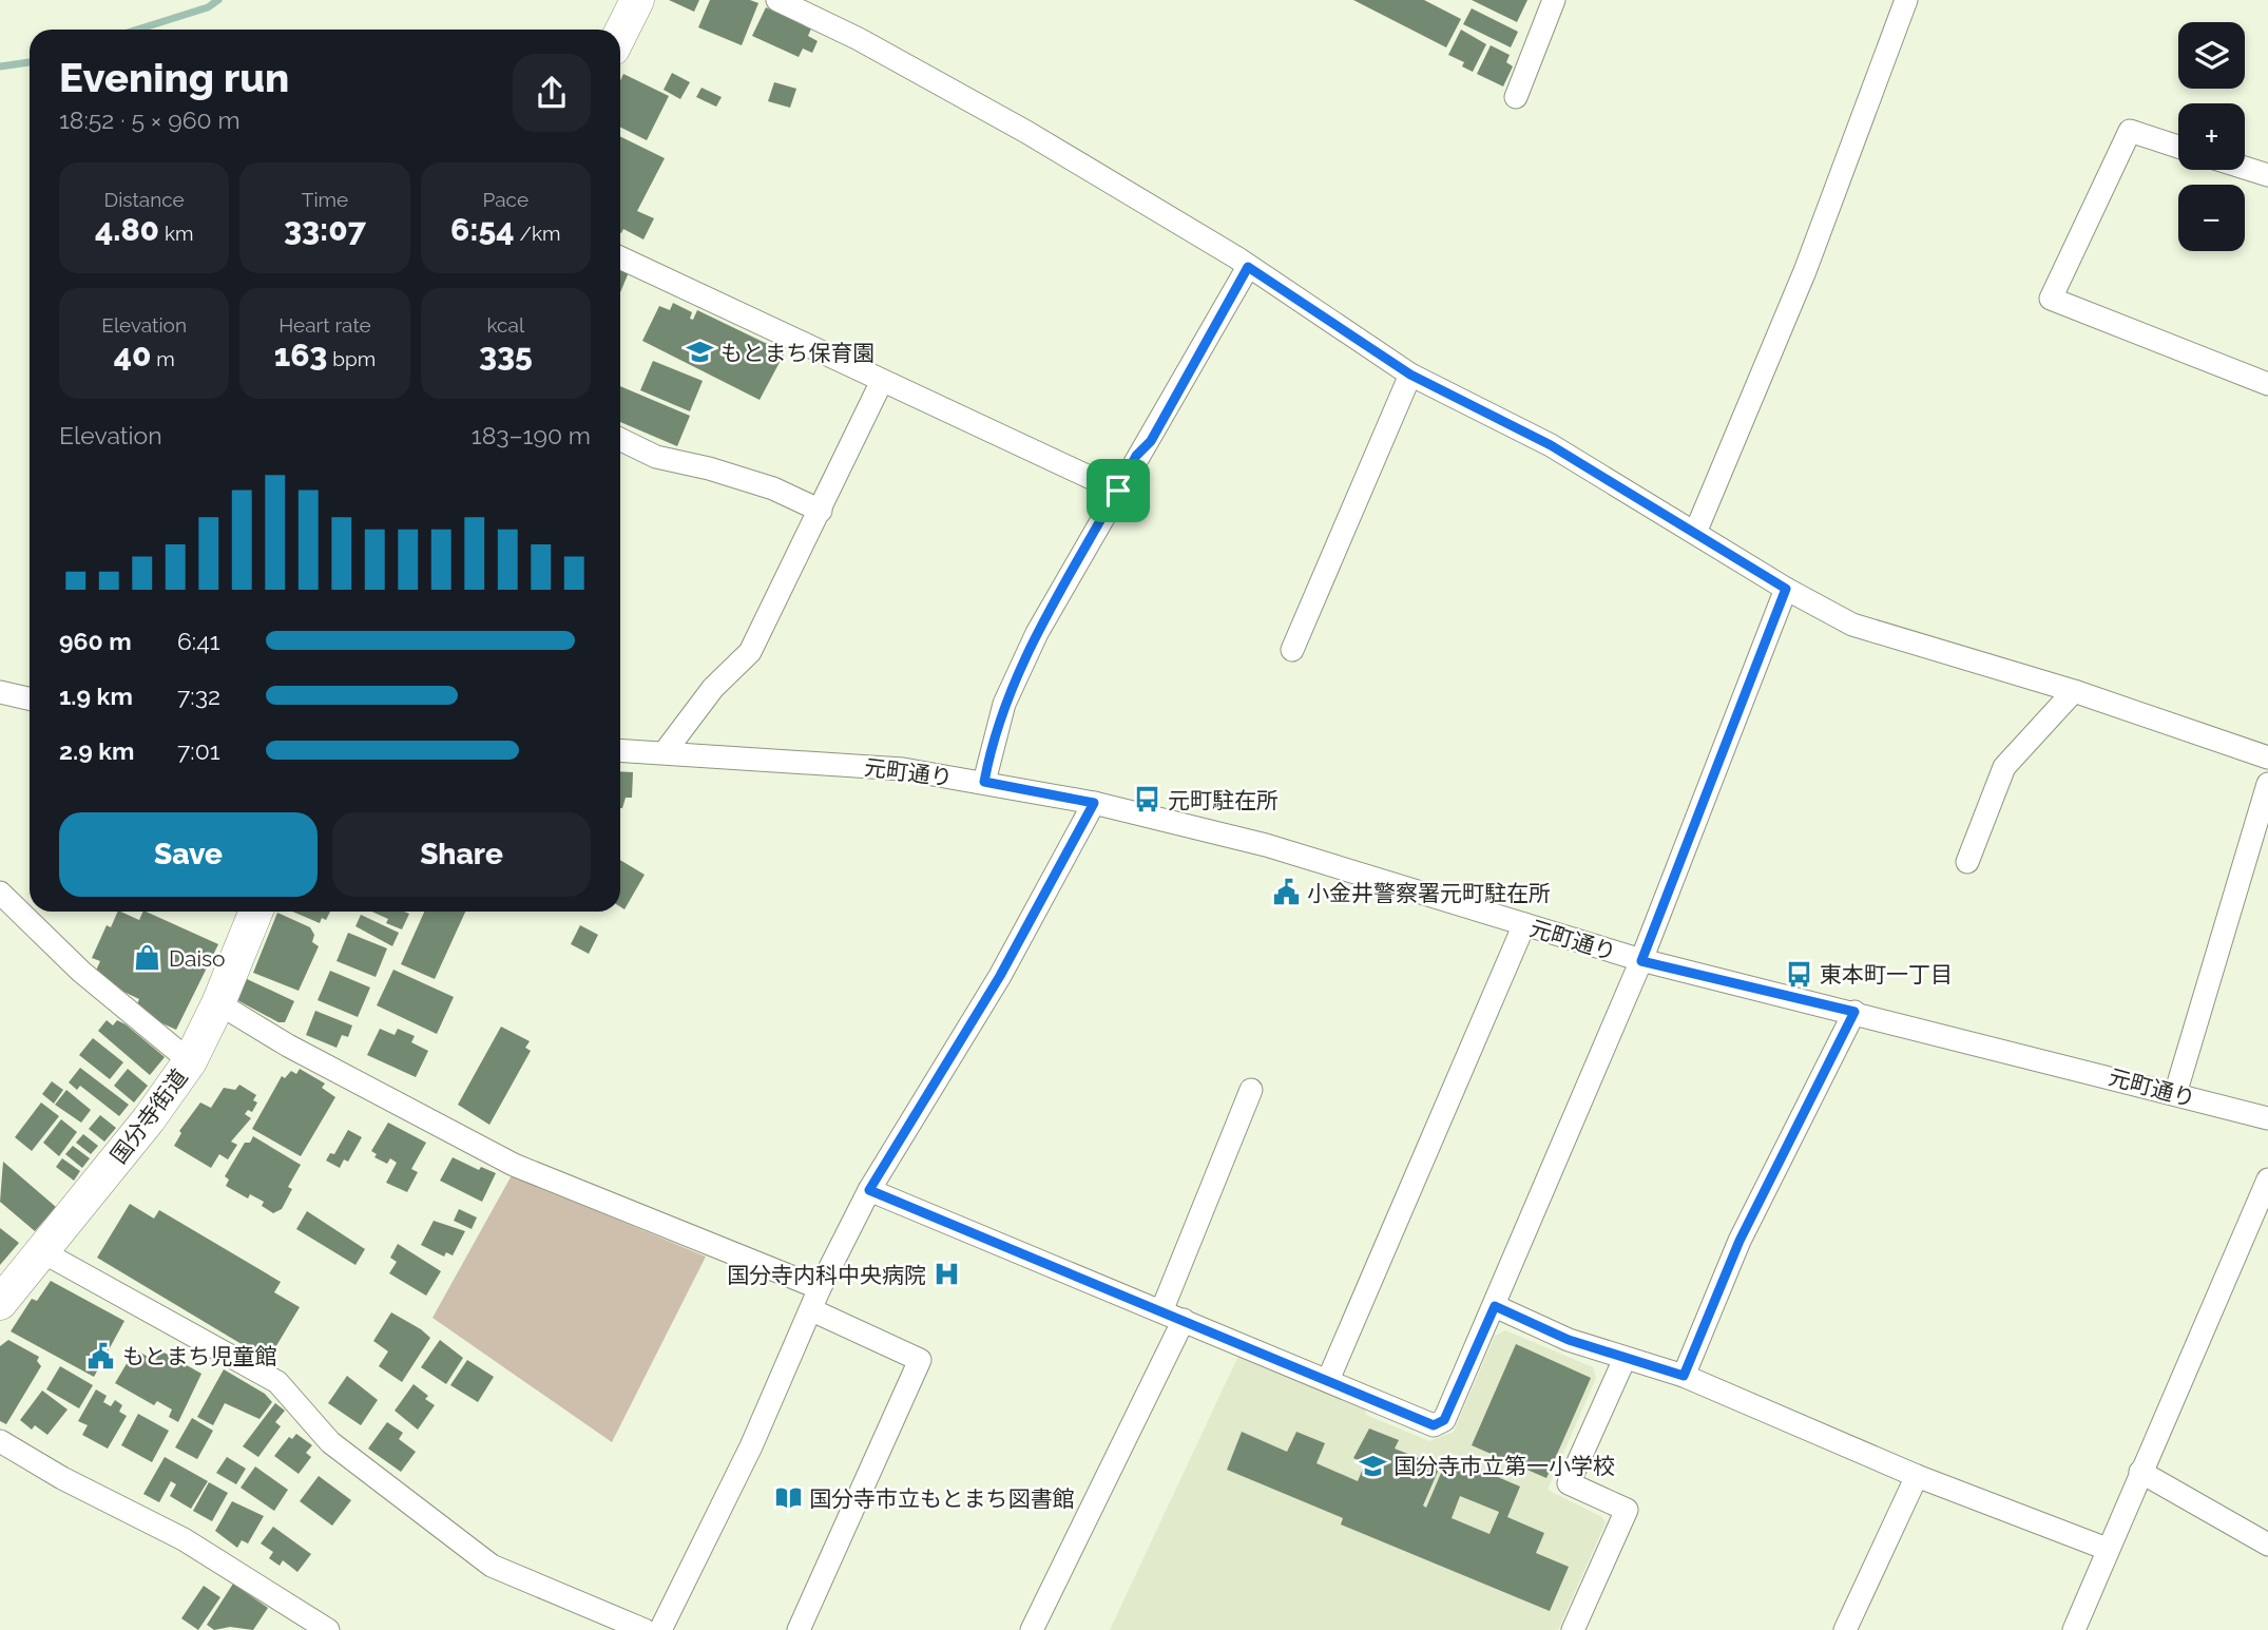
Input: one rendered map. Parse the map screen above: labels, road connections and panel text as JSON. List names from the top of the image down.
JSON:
{
  "streets": {
    "main road": ["国分寺街道"],
    "street": ["元町通り"]
  },
  "places": {
    "school or university": ["もとまち保育園", "国分寺市立第一小学校"],
    "bus stop": ["元町駐在所", "東本町一丁目"],
    "public building": ["小金井警察署元町駐在所", "もとまち児童館"],
    "shop": ["Daiso"],
    "hospital": ["国分寺内科中央病院"],
    "library": ["国分寺市立もとまち図書館"]
  },
  "page": {
    "map_buttons": ["+", "−"],
    "heading": ["Evening run", "18:52 · 5 × 960 m"],
    "stats": [
      ["Distance", "4.80 km"],
      ["Time", "33:07"],
      ["Pace", "6:54 /km"],
      ["Elevation", "40 m"],
      ["Heart rate", "163 bpm"],
      ["kcal", "335"]
    ],
    "chart": ["Elevation", "183–190 m"],
    "list": [
      {
        "name": "960 m",
        "note": "6:41"
      },
      {
        "name": "1.9 km",
        "note": "7:32"
      },
      {
        "name": "2.9 km",
        "note": "7:01"
      }
    ],
    "buttons": ["Save", "Share"]
  }
}
